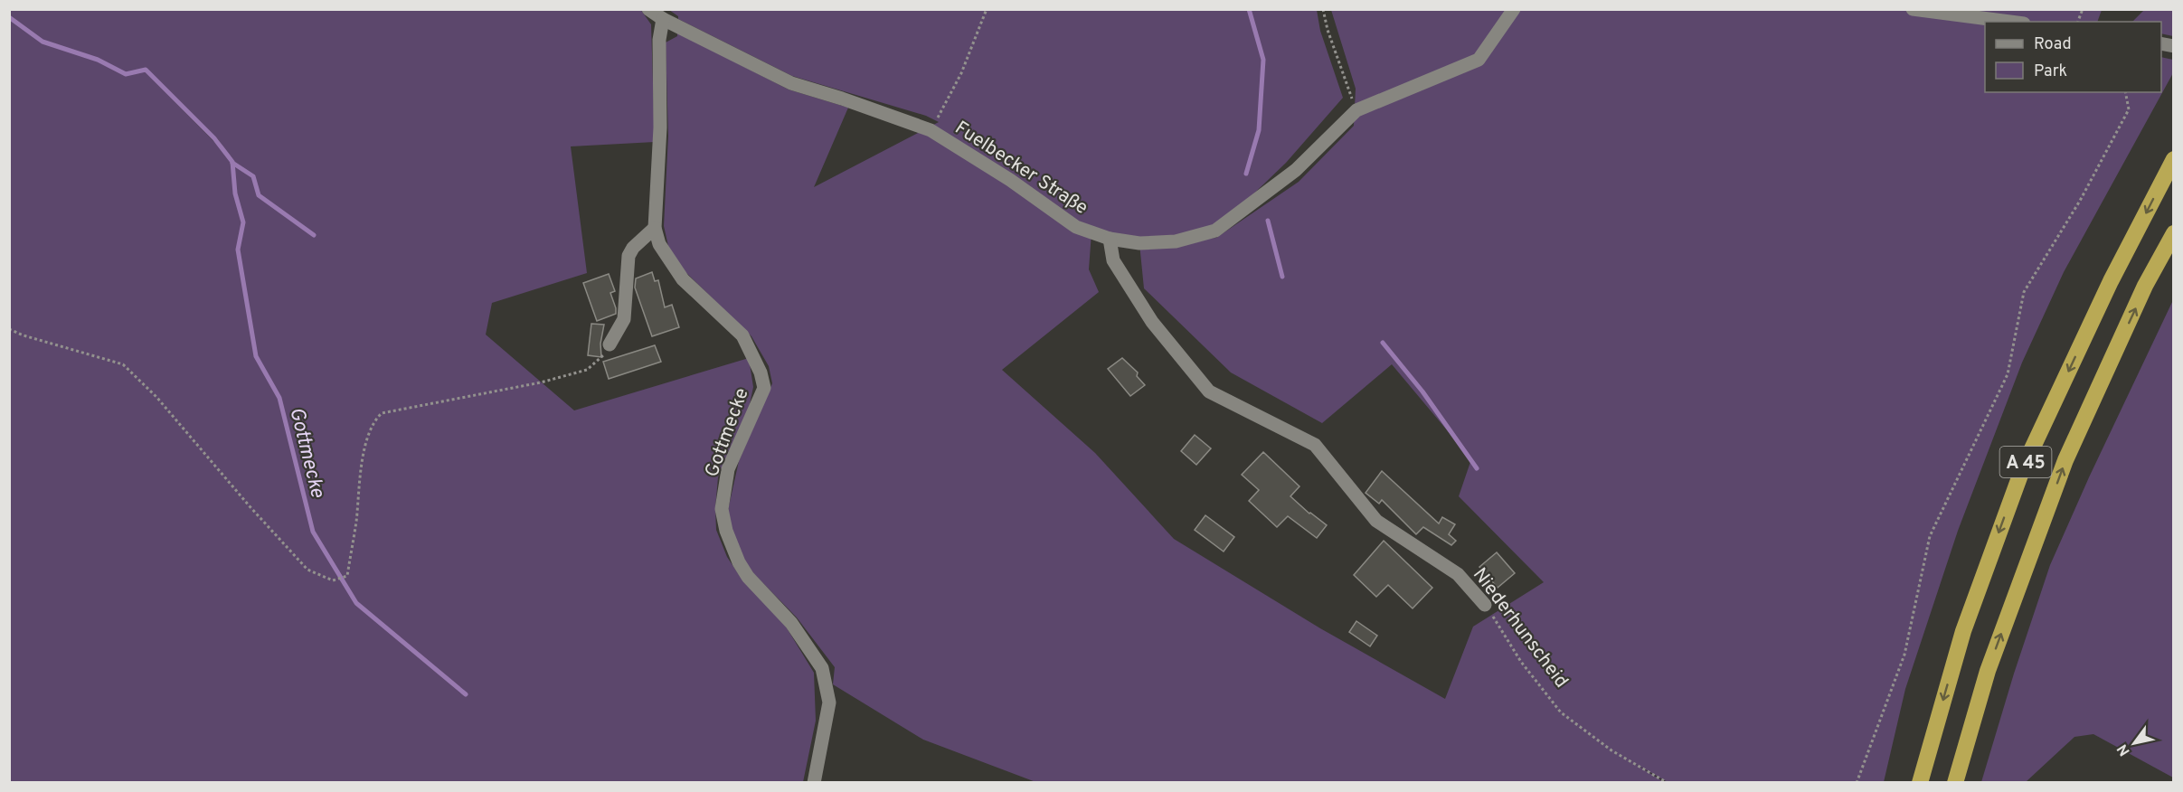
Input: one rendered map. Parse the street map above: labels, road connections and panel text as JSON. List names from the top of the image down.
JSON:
{
  "streets": {
    "highway": ["A 45"],
    "street": ["Fuelbecker Straße", "Gottmecke", "Niederhunscheid"]
  },
  "crossings": [
    ["Fuelbecker Straße", "Gottmecke"],
    ["Fuelbecker Straße", "Niederhunscheid"]
  ],
  "water": ["Gottmecke"],
  "legend": ["Road", "Park"],
  "north": "bottom left"
}
